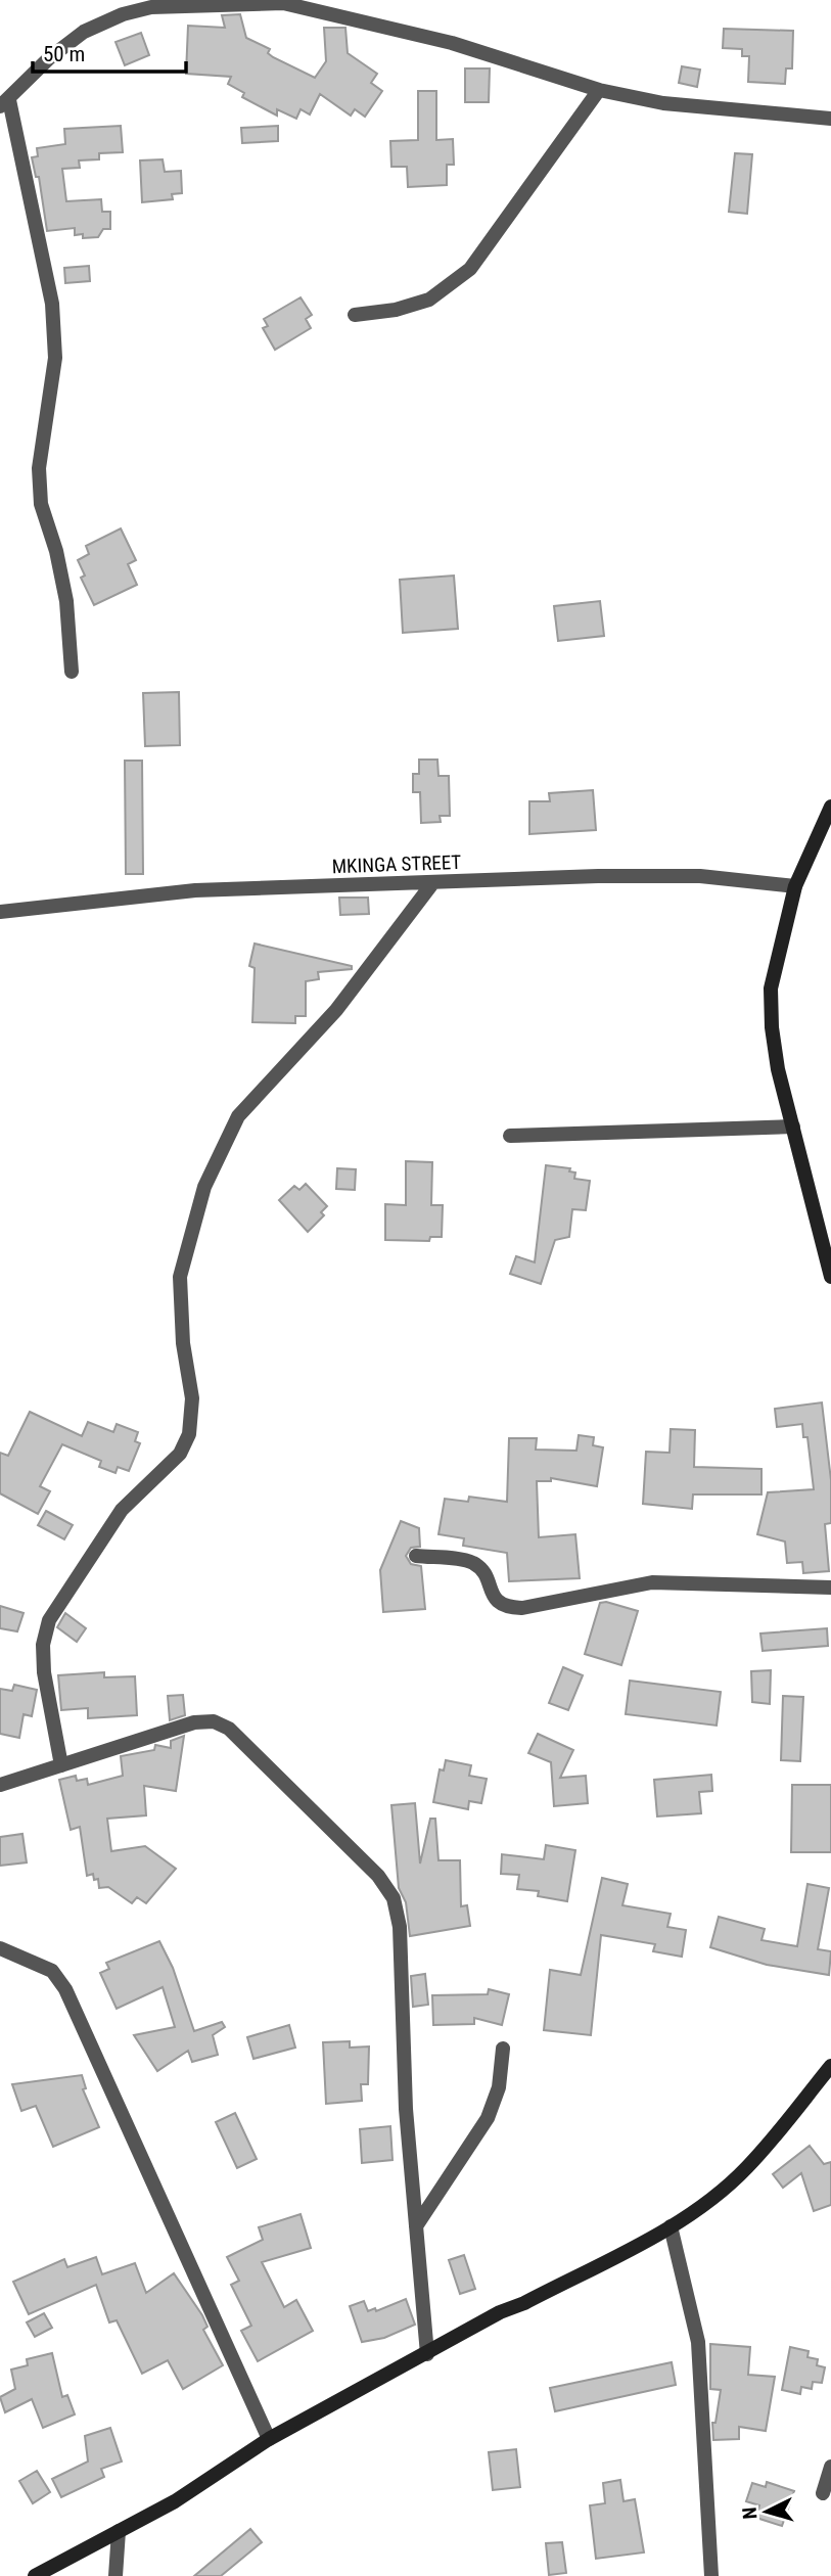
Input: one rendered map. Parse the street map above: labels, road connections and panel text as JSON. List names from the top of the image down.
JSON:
{
  "streets": {
    "street": ["MKINGA STREET"]
  },
  "scale_bar": "50 m",
  "north": "left"
}
